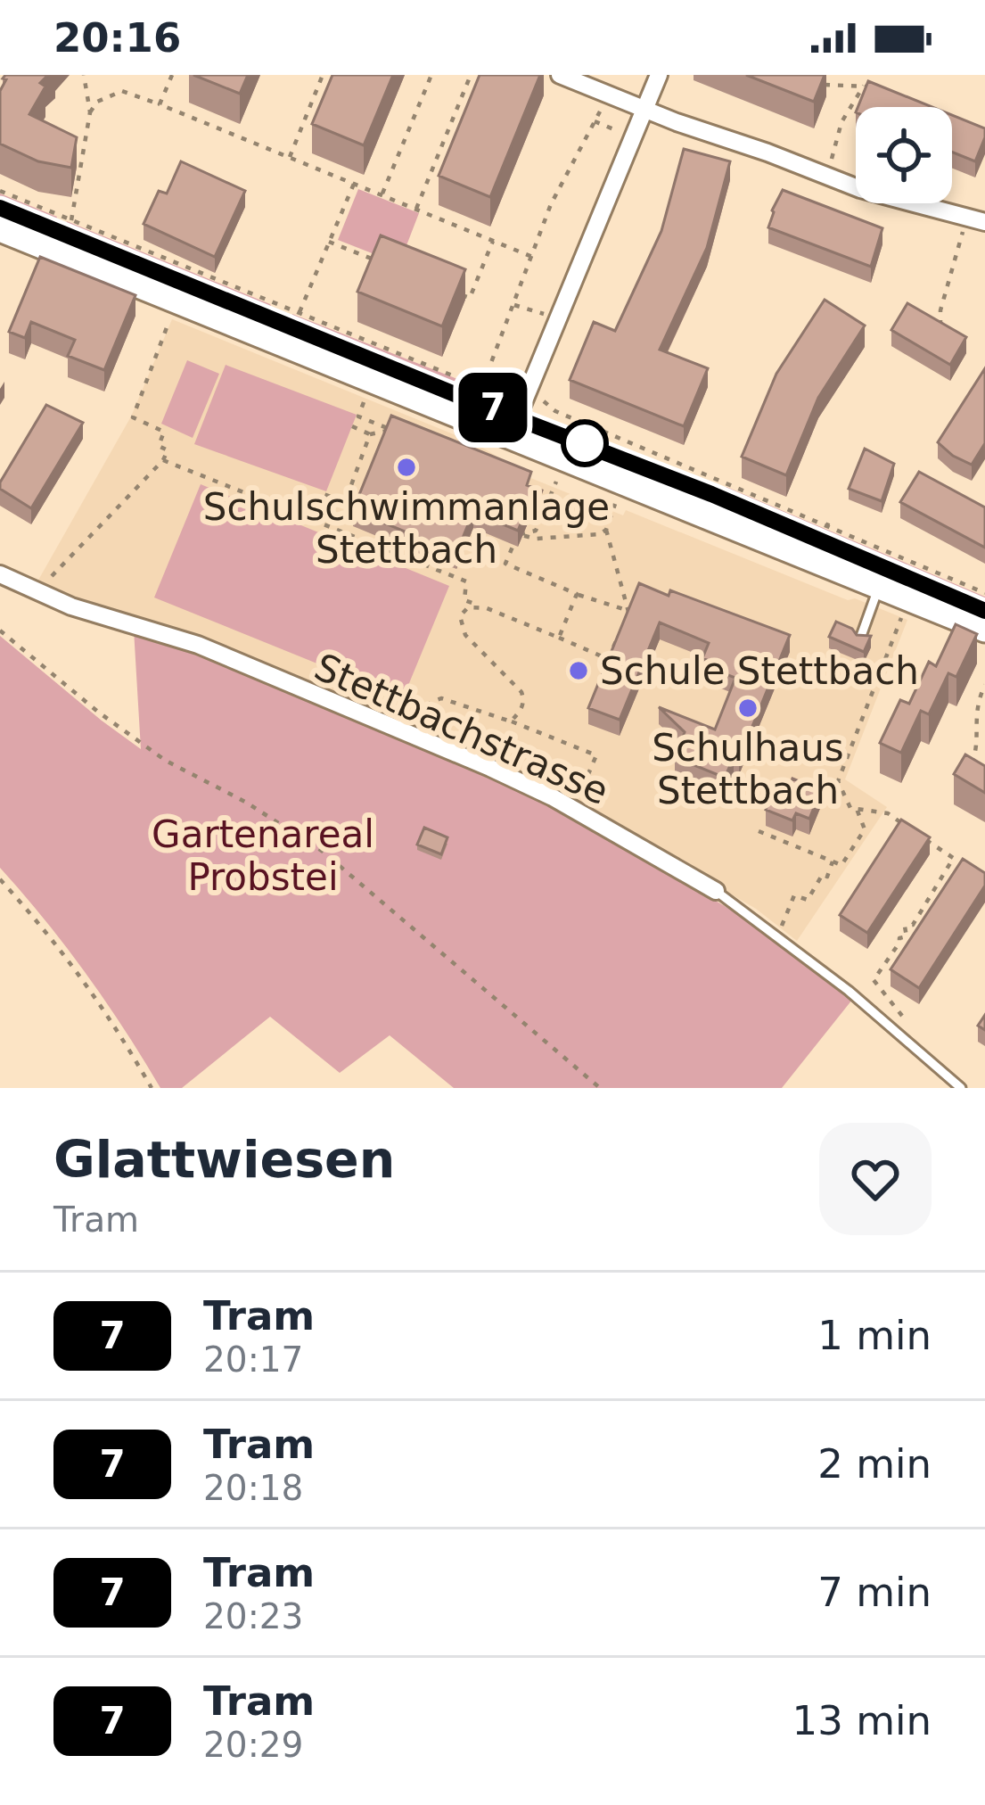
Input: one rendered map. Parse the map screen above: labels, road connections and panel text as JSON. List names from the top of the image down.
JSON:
{
  "streets": {
    "street": ["Stettbachstrasse"]
  },
  "parks": ["Gartenareal Probstei"],
  "places": ["Schulschwimmanlage Stettbach", "Schule Stettbach", "Schulhaus Stettbach"],
  "lines": ["tram line 7"],
  "page": {
    "status": "20:16",
    "on_map": "7",
    "heading": ["Glattwiesen", "Tram"],
    "list": [
      {
        "mark": "7",
        "name": "Tram",
        "note": "20:17",
        "value": "1 min"
      },
      {
        "mark": "7",
        "name": "Tram",
        "note": "20:18",
        "value": "2 min"
      },
      {
        "mark": "7",
        "name": "Tram",
        "note": "20:23",
        "value": "7 min"
      },
      {
        "mark": "7",
        "name": "Tram",
        "note": "20:29",
        "value": "13 min"
      }
    ]
  }
}
